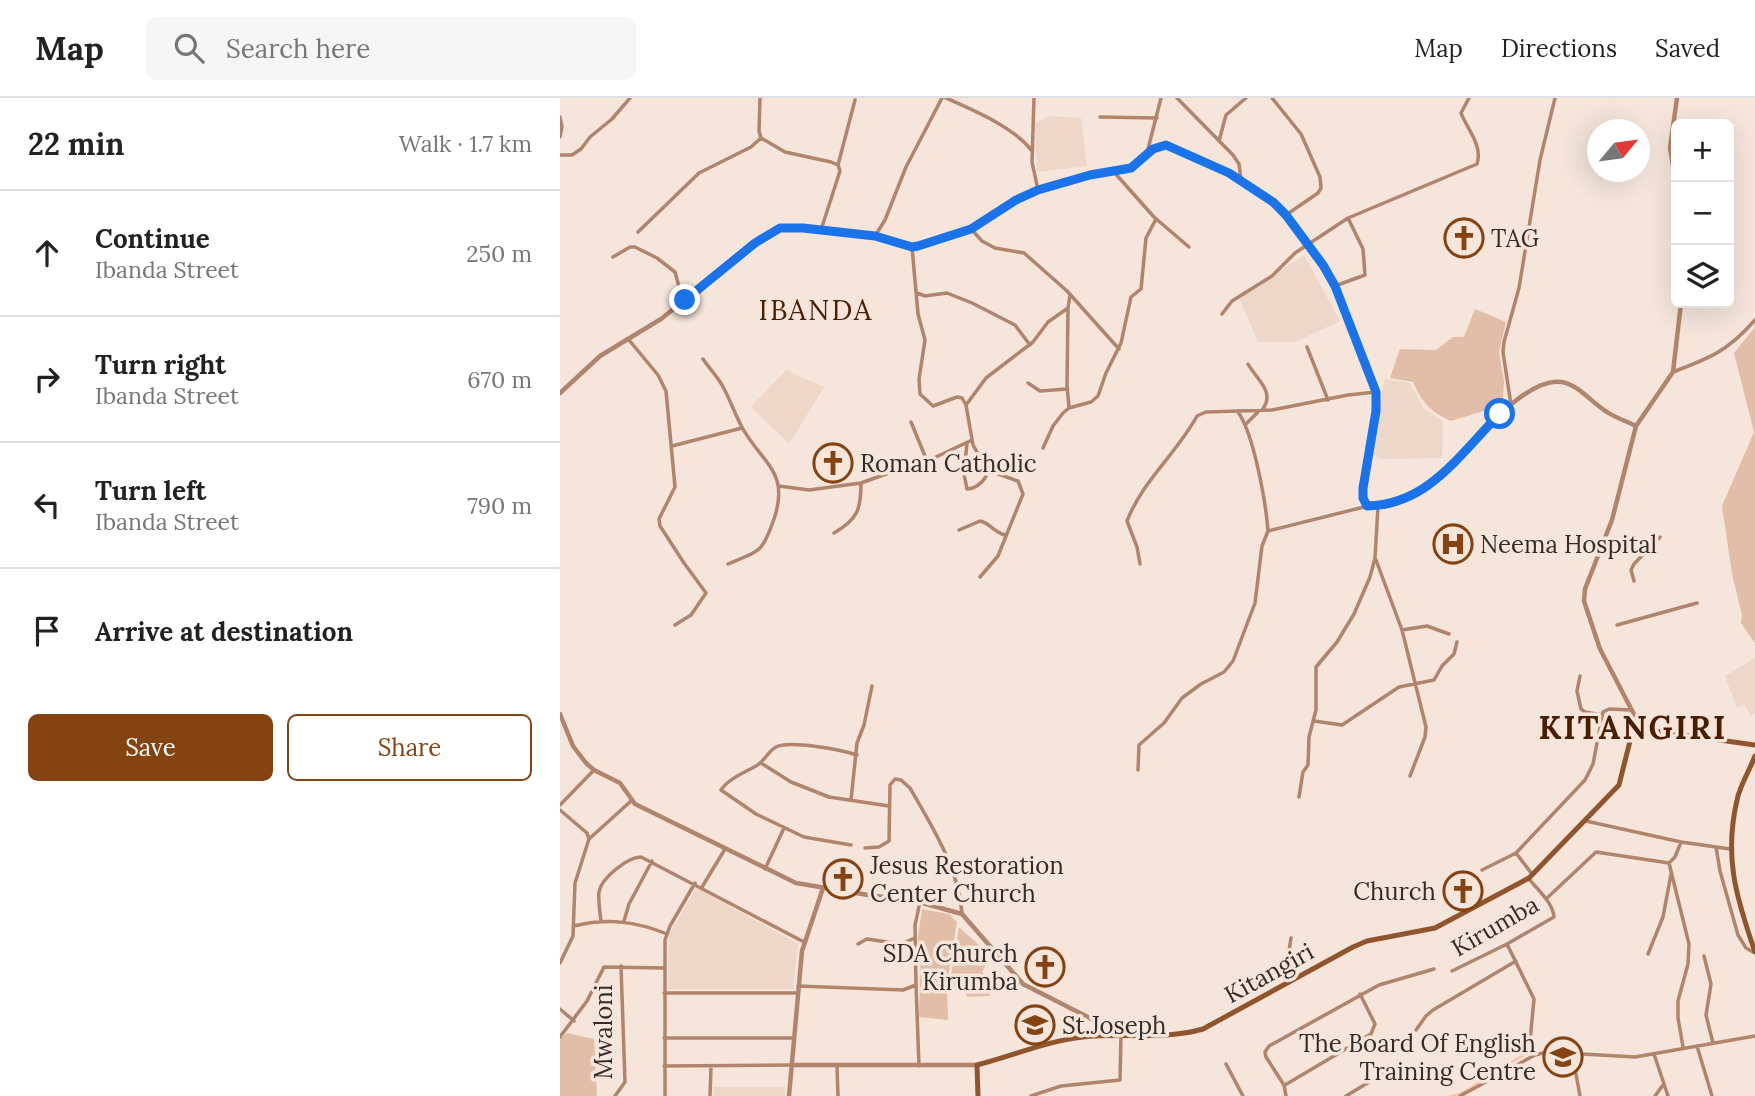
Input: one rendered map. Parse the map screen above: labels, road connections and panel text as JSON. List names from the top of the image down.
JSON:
{
  "streets": {
    "main road": ["Kitangiri"],
    "street": ["Kirumba", "Mwaloni"]
  },
  "crossings": [
    ["Kirumba", "Kitangiri"]
  ],
  "districts": ["IBANDA", "KITANGIRI"],
  "places": {
    "church": [
      "TAG",
      "Roman Catholic",
      "Jesus Restoration Center Church",
      "Church",
      "SDA Church Kirumba"
    ],
    "hospital": ["Neema Hospital"],
    "school or university": ["St.Joseph", "The Board Of English Training Centre"]
  },
  "north": "top right",
  "page": {
    "header": "Map",
    "search": "Search here",
    "nav": ["Map", "Directions", "Saved"],
    "heading": ["22 min", "Walk · 1.7 km"],
    "map_buttons": ["+", "−"],
    "list": [
      ["Continue", "Ibanda Street", "250 m"],
      ["Turn right", "Ibanda Street", "670 m"],
      ["Turn left", "Ibanda Street", "790 m"],
      "Arrive at destination"
    ],
    "buttons": ["Save", "Share"]
  }
}
